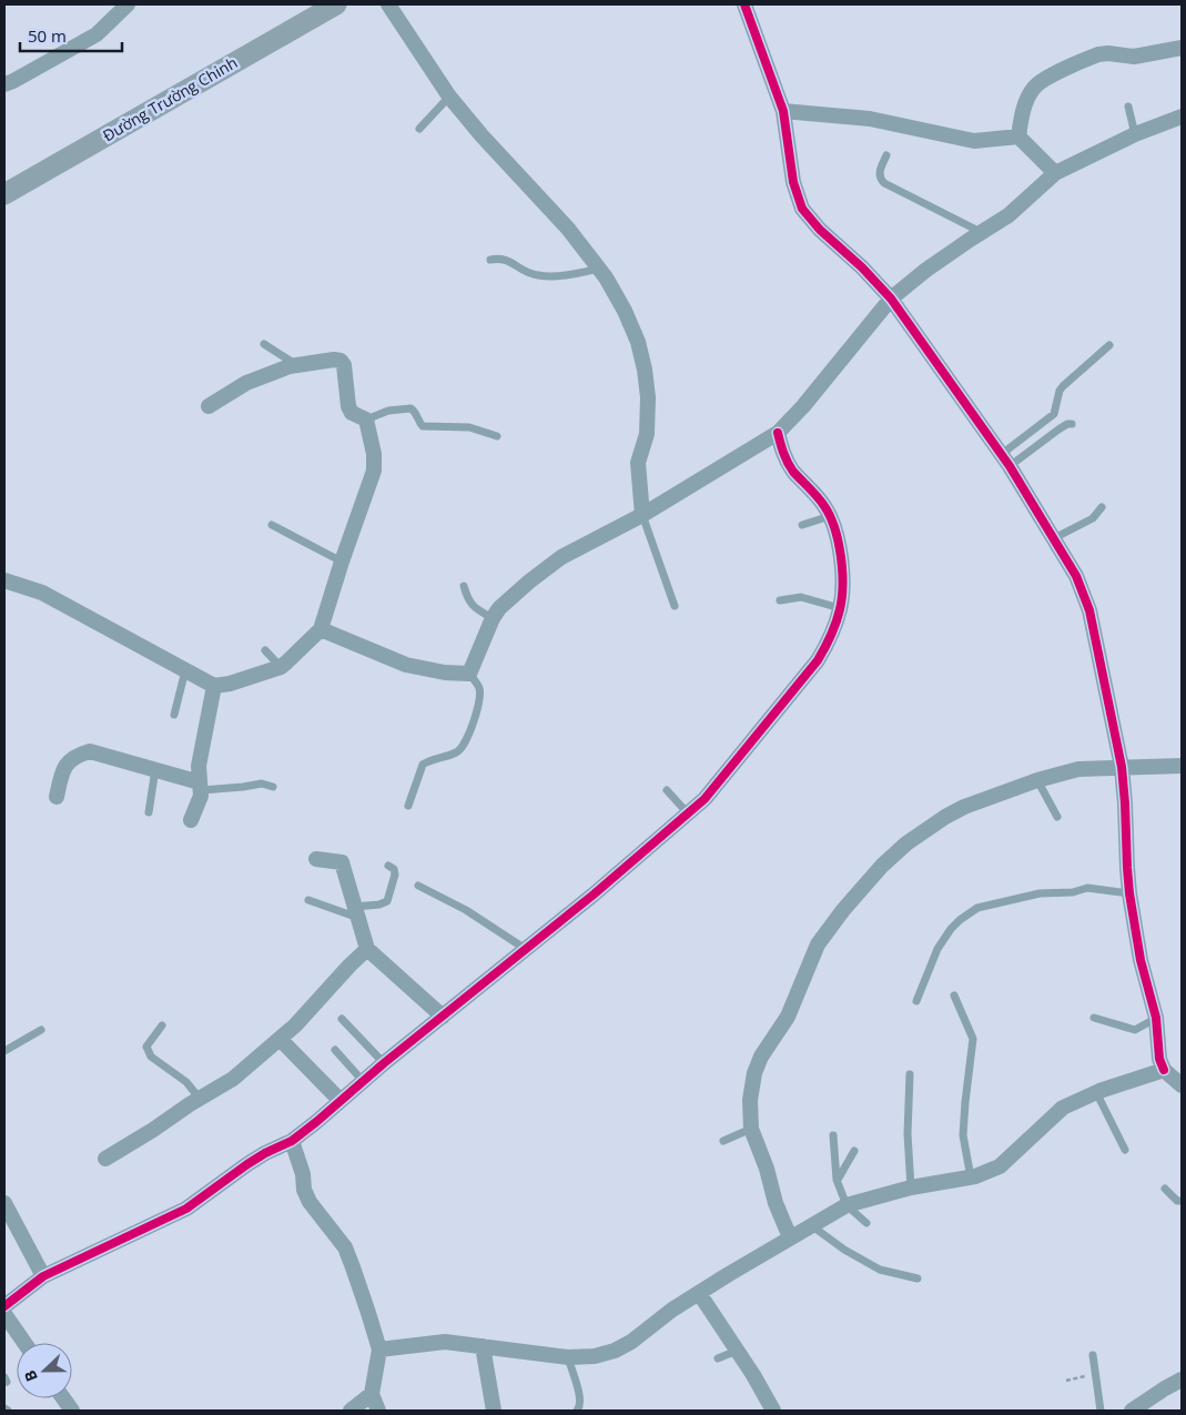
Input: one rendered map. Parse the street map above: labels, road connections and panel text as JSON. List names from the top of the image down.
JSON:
{
  "streets": {
    "main road": ["Đường Trường Chinh"]
  },
  "scale_bar": "50 m",
  "north": "left"
}
